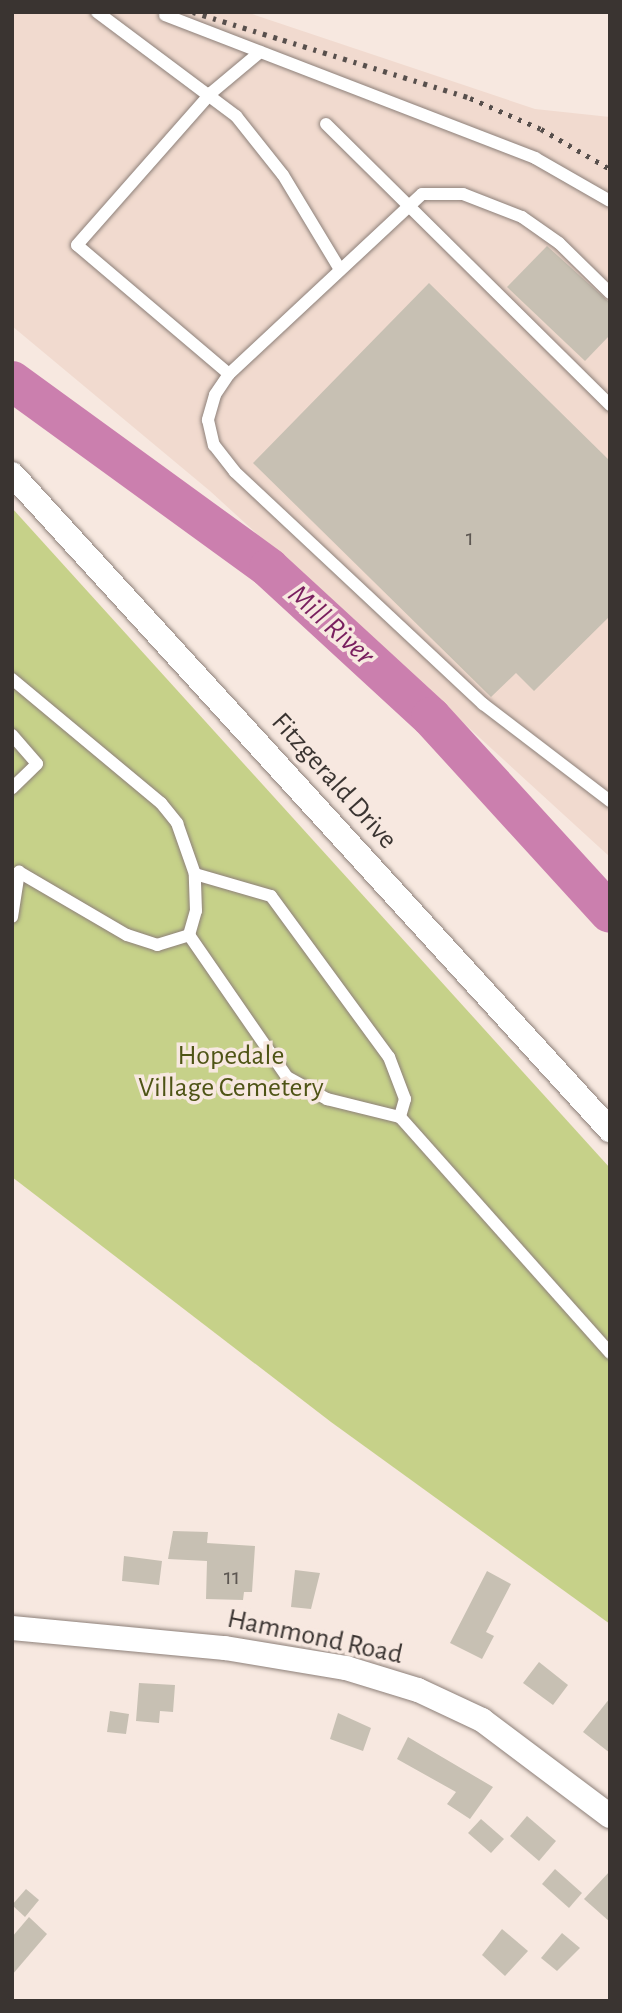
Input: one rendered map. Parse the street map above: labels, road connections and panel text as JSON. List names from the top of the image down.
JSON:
{
  "streets": {
    "street": ["Fitzgerald Drive", "Hammond Road"]
  },
  "water": ["Mill River"],
  "parks": ["Hopedale Village Cemetery"],
  "house_numbers": ["1", "11"]
}
